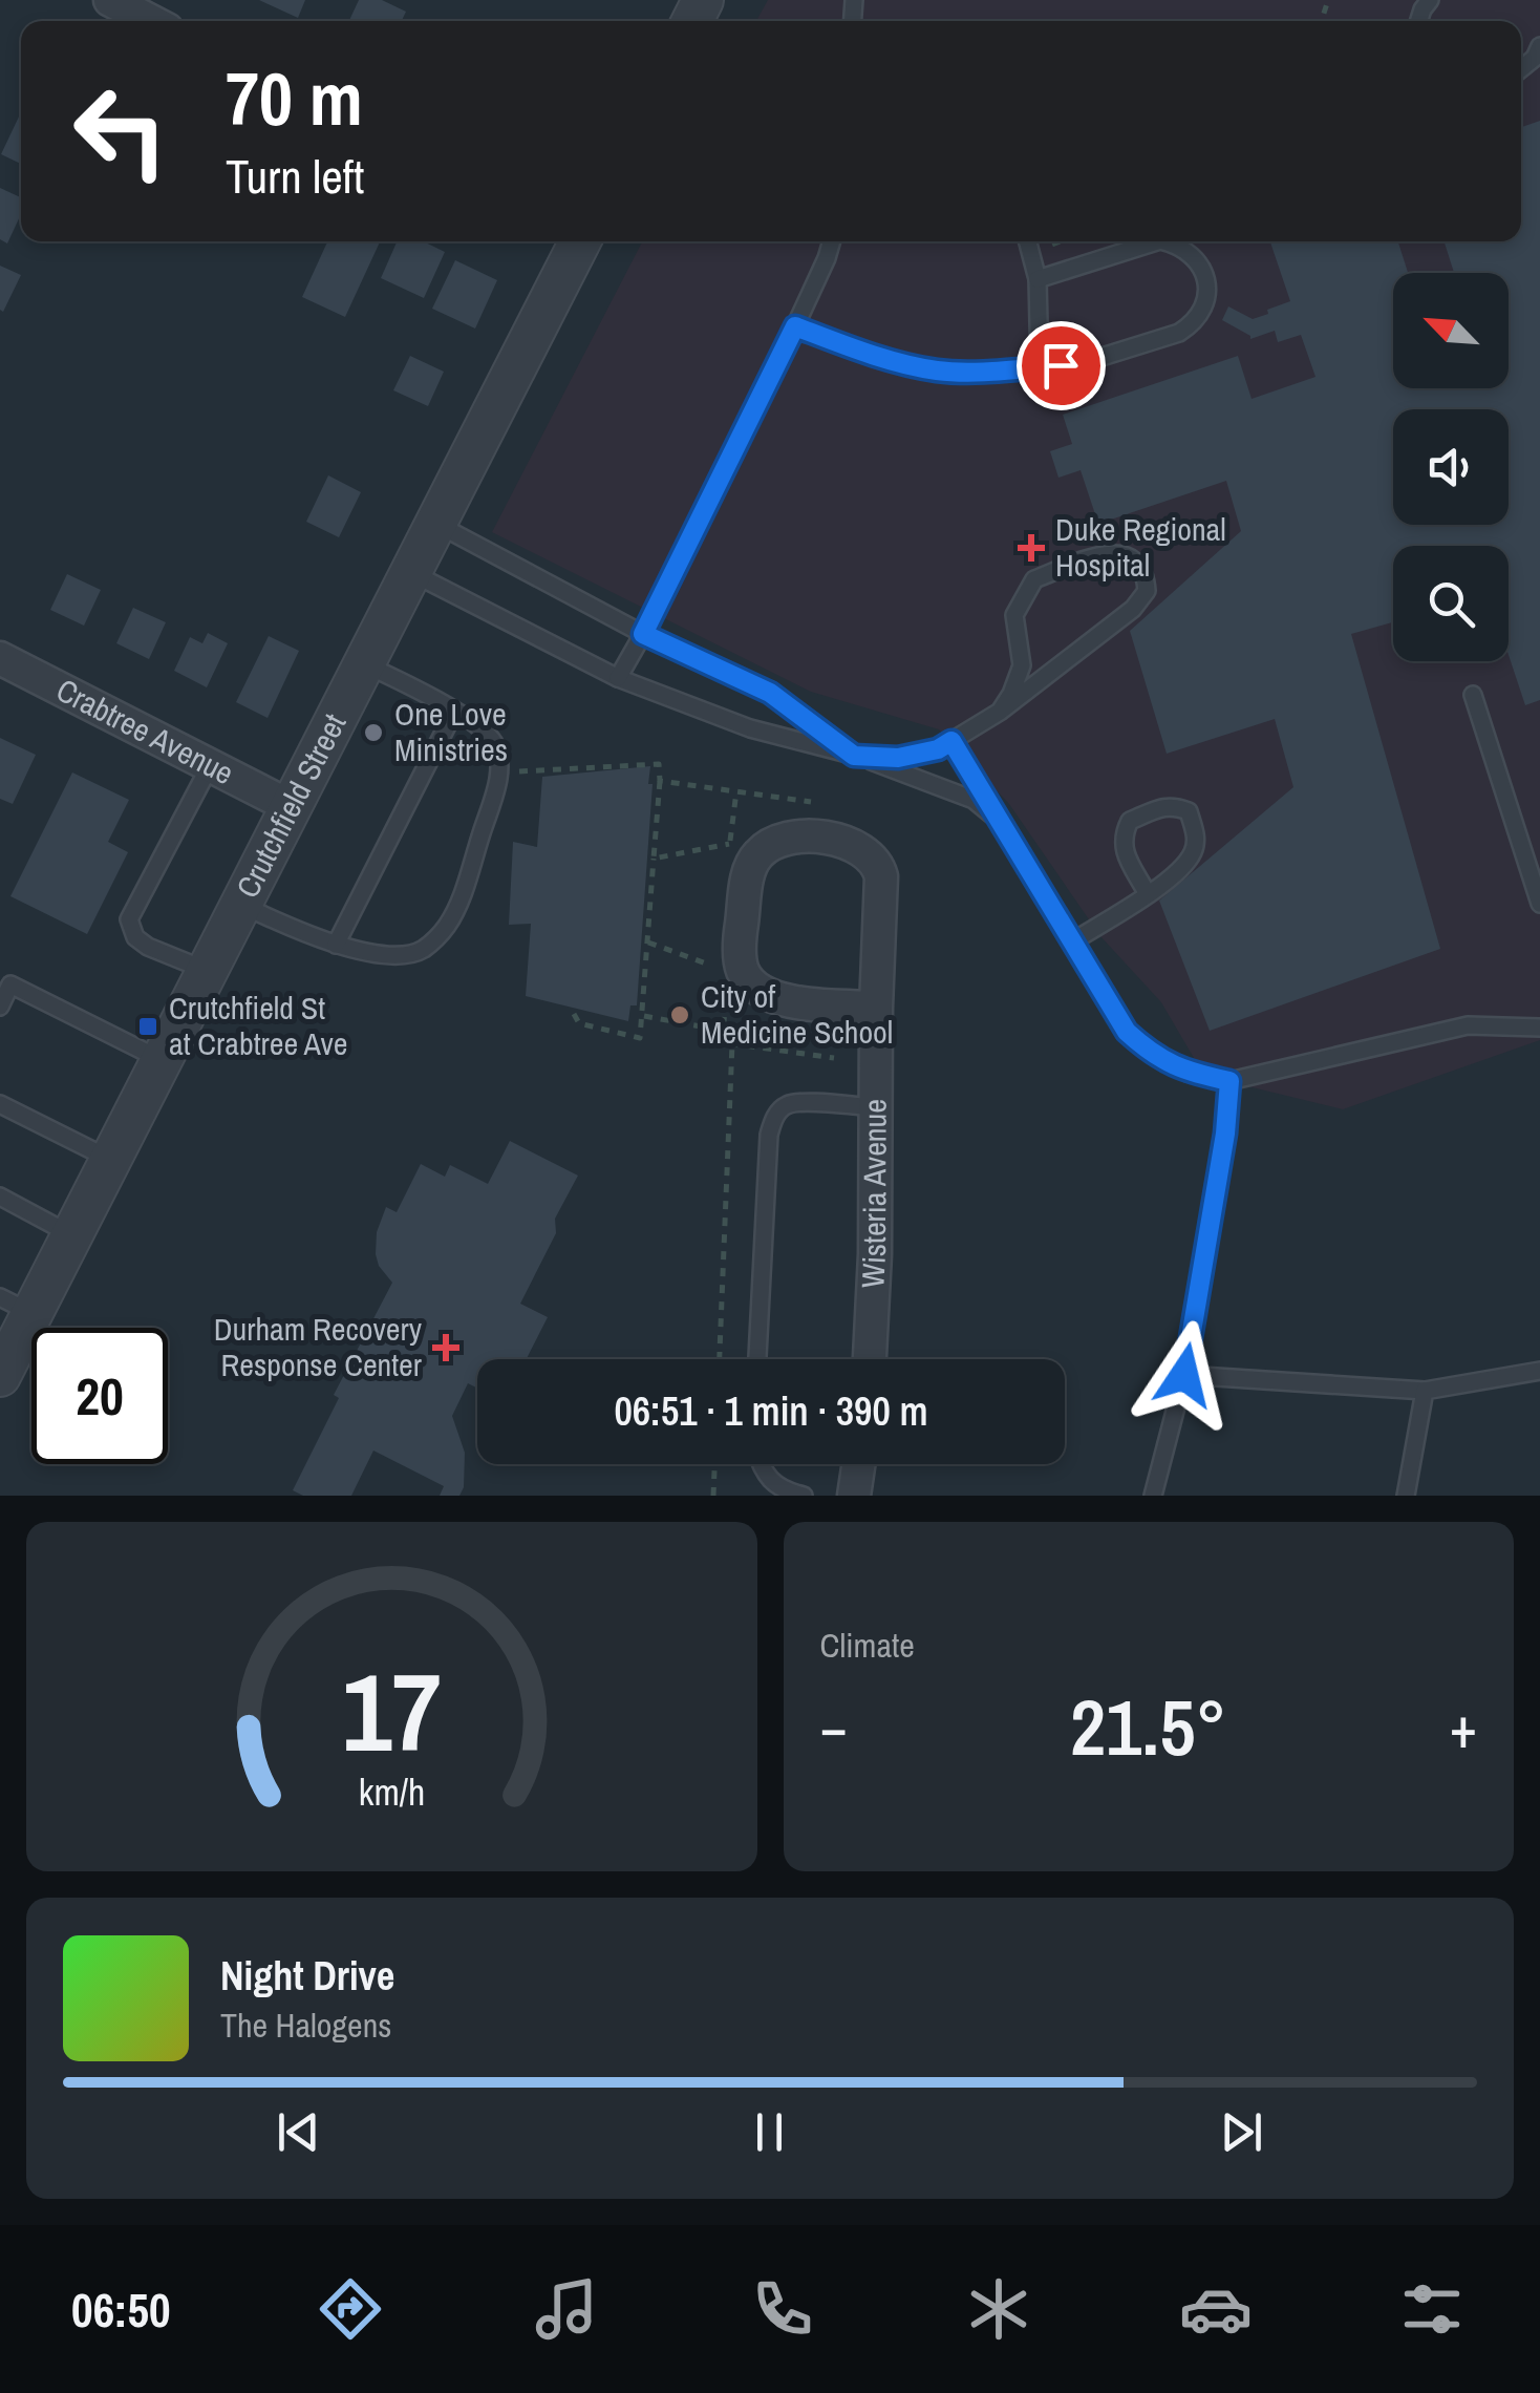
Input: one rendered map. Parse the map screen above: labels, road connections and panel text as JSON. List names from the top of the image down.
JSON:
{
  "streets": {
    "street": ["Crabtree Avenue", "Crutchfield Street", "Wisteria Avenue"]
  },
  "crossings": [
    ["Crabtree Avenue", "Crutchfield Street"]
  ],
  "places": {
    "health": ["Duke Regional Hospital", "Durham Recovery Response Center"],
    "other": ["One Love Ministries", "City of Medicine School"],
    "transit": ["Crutchfield St at Crabtree Ave"]
  },
  "north": "top left",
  "page": {
    "turn": ["70 m", "Turn left"],
    "limit": "20",
    "trip": "06:51 · 1 min · 390 m",
    "tile": "Climate",
    "heat": ["−", "21.5°", "+"],
    "song": ["Night Drive", "The Halogens"],
    "tabs": "06:50",
    "gauge": ["17", "km/h"]
  }
}
